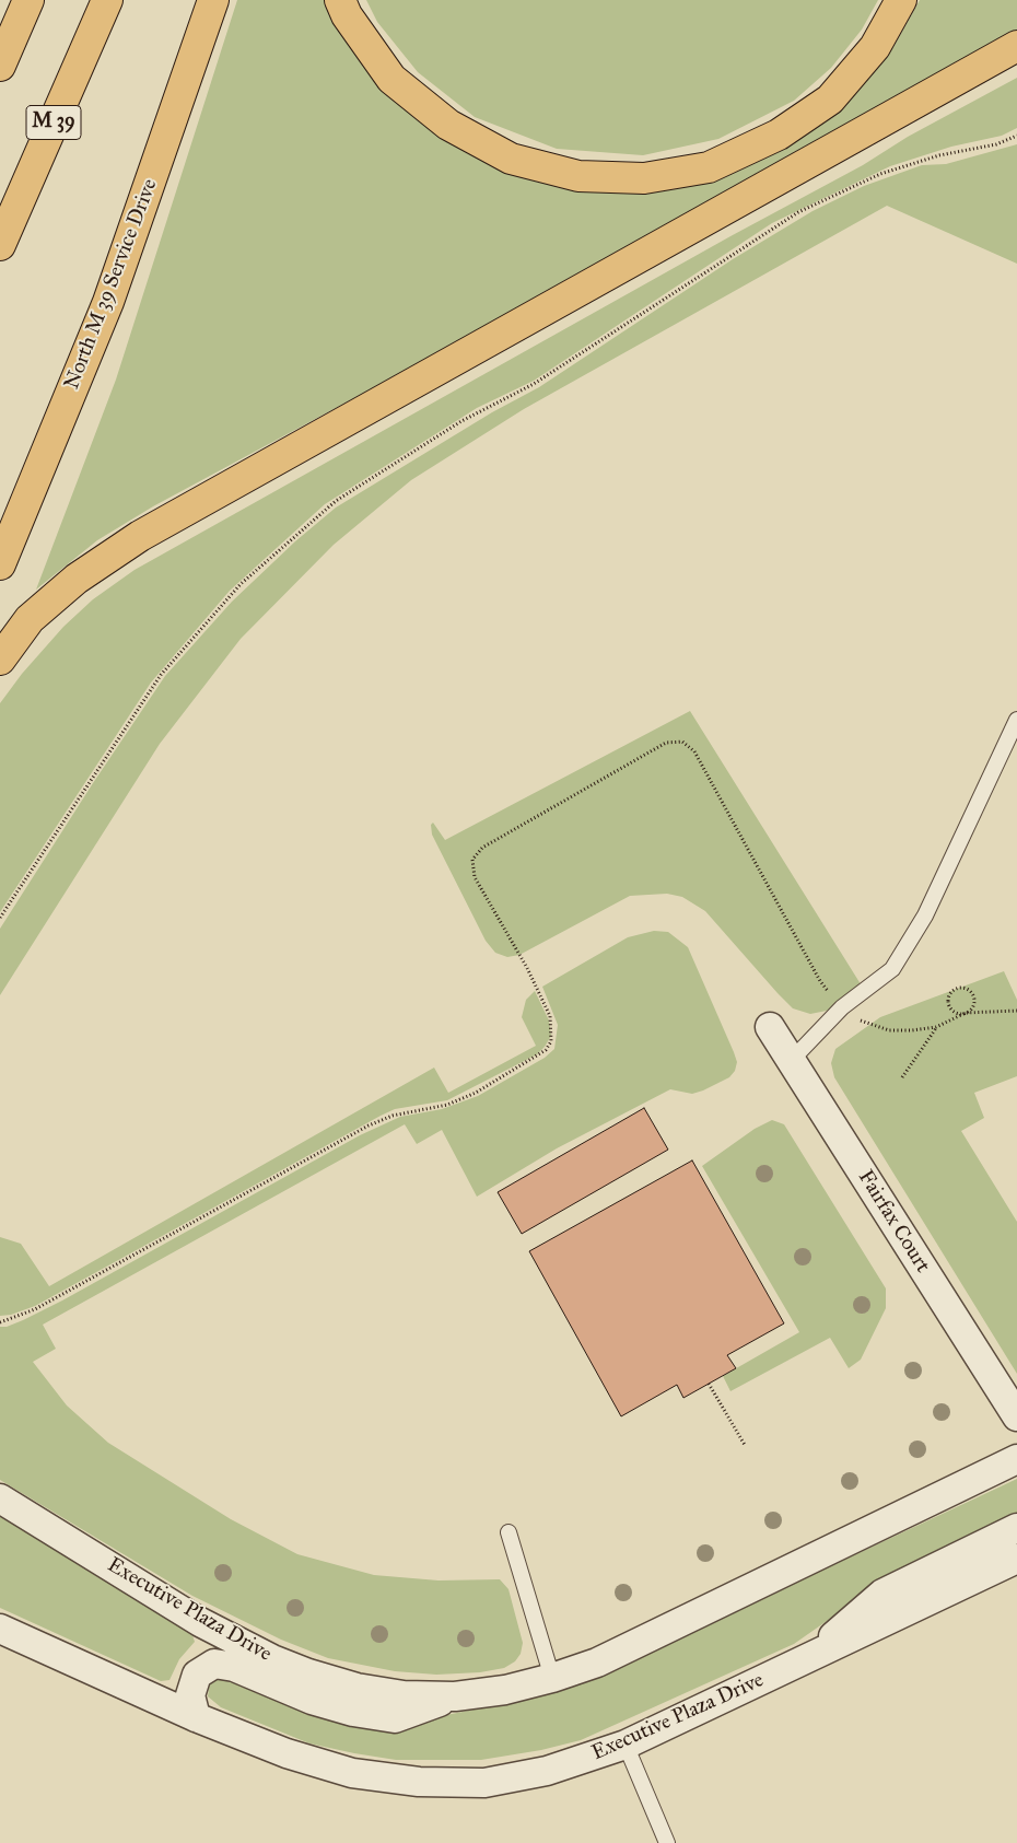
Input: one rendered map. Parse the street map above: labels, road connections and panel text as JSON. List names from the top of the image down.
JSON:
{
  "streets": {
    "main road": ["M 39", "North M 39 Service Drive"],
    "street": ["Fairfax Court", "Executive Plaza Drive"]
  }
}
